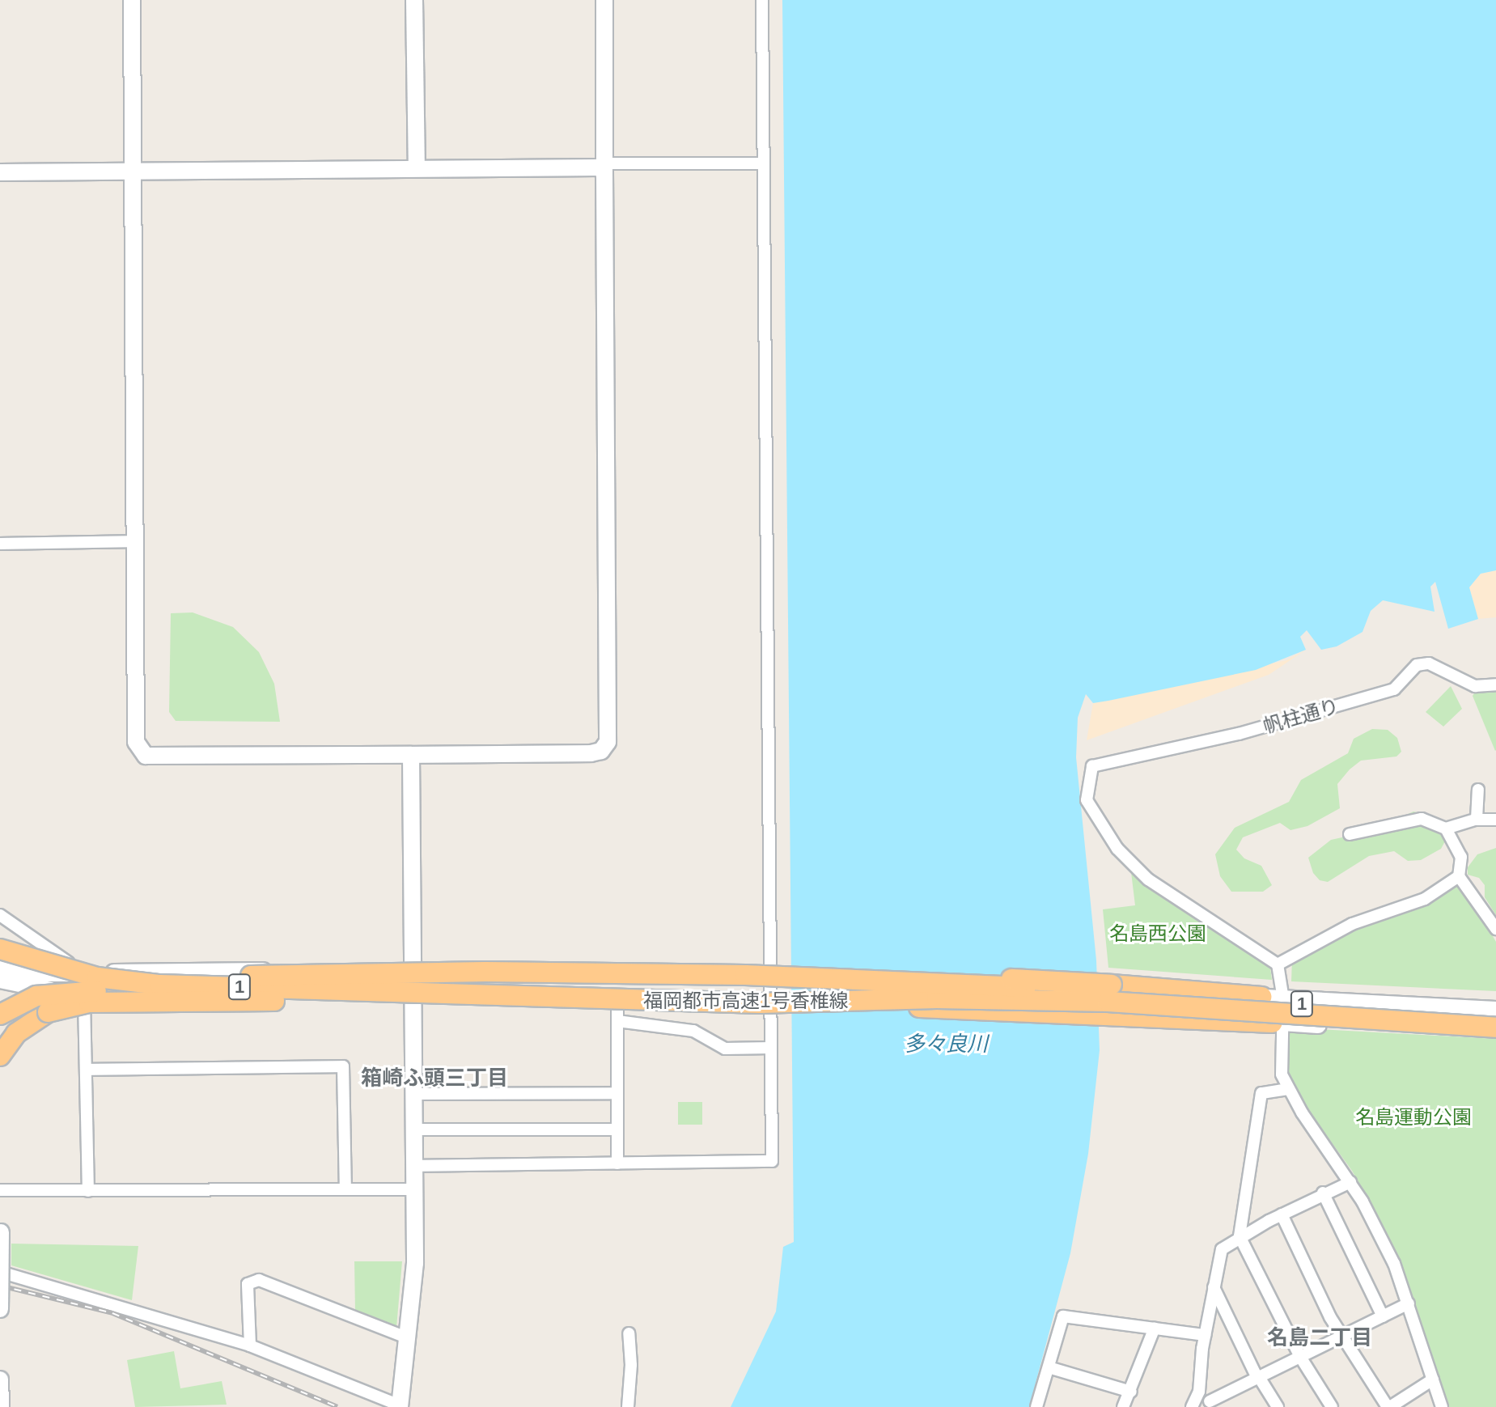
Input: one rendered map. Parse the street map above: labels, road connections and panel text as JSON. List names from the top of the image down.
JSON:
{
  "streets": {
    "highway": ["1", "福岡都市高速1号香椎線"],
    "street": ["帆柱通り"]
  },
  "districts": ["箱崎ふ頭三丁目", "名島二丁目"],
  "water": ["多々良川"],
  "parks": ["名島西公園", "名島運動公園"]
}
